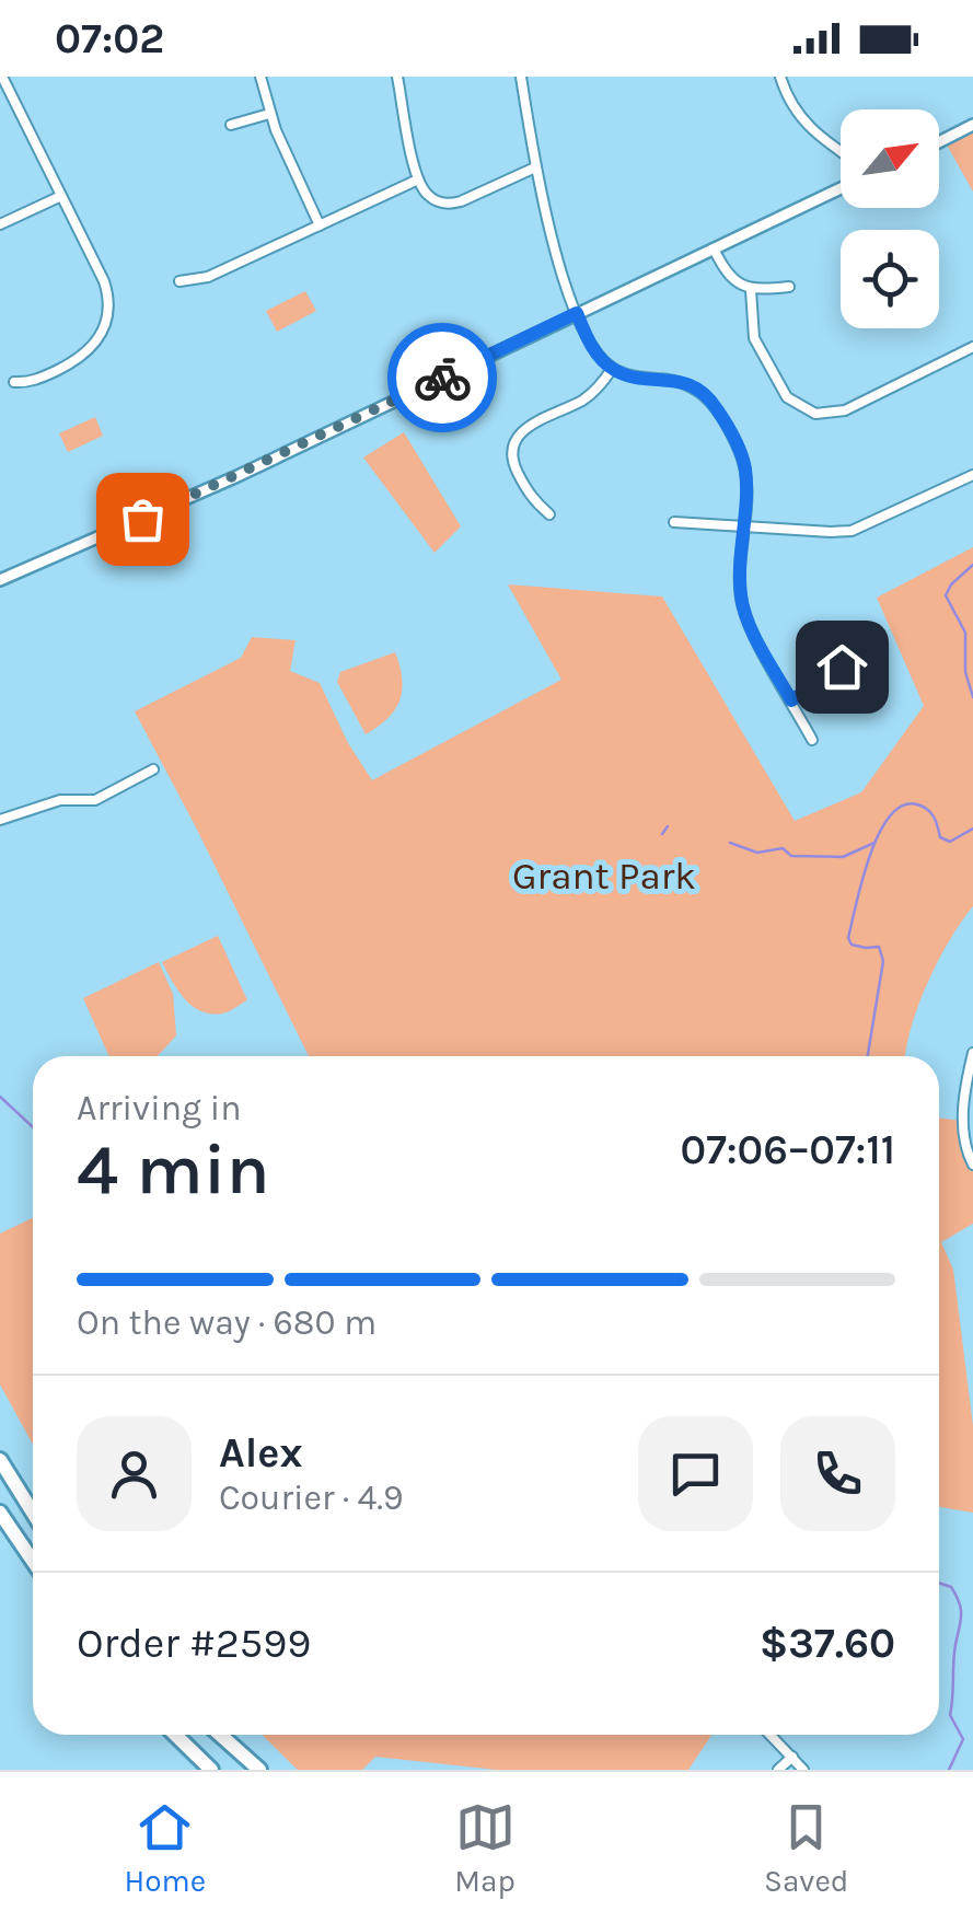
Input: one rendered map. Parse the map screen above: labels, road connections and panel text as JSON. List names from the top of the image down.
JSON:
{
  "parks": ["Grant Park"],
  "north": "top right",
  "page": {
    "status": "07:02",
    "heading": ["4 min", "Arriving in", "07:06–07:11"],
    "panel": [
      "Alex",
      "Courier · 4.9",
      "Order #2599",
      "$37.60"
    ],
    "bar": "On the way · 680 m",
    "tabs": ["Home", "Map", "Saved"]
  }
}
